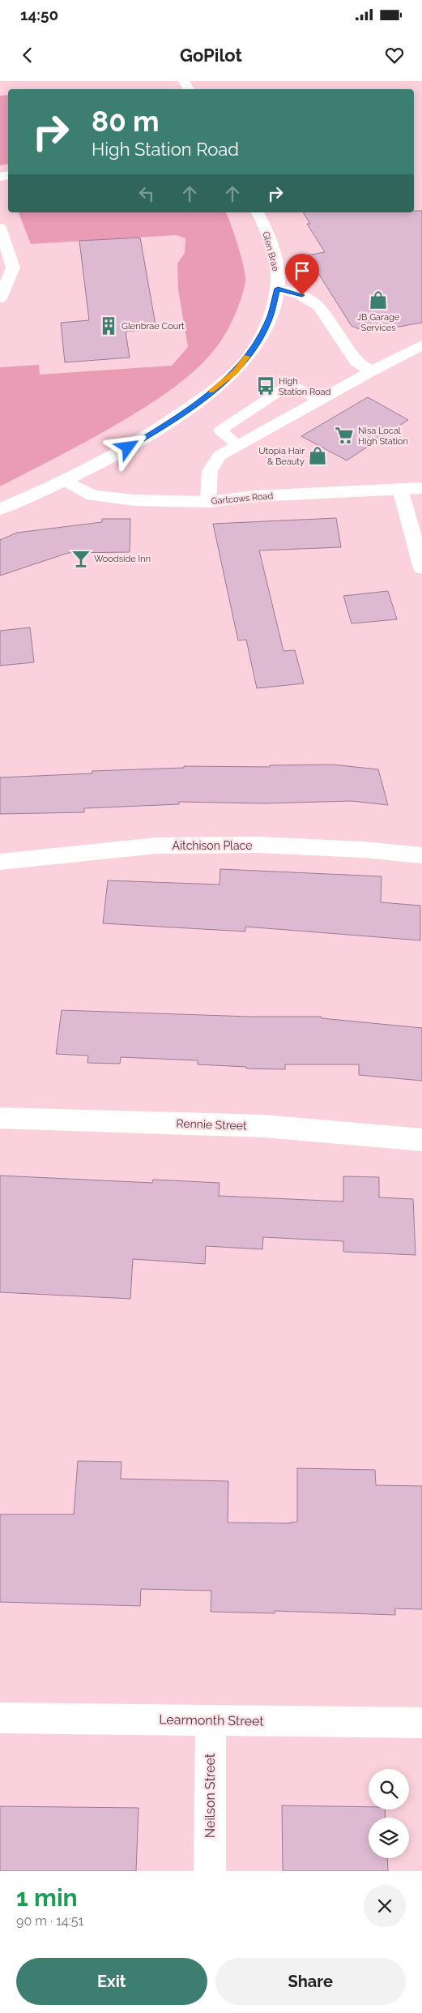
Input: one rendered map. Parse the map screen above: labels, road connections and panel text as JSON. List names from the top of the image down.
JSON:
{
  "streets": {
    "street": [
      "Glen Brae",
      "Gartcows Road",
      "Aitchison Place",
      "Rennie Street",
      "Learmonth Street",
      "Neilson Street"
    ]
  },
  "crossings": [
    ["Glen Brae", "Gartcows Road"],
    ["Learmonth Street", "Neilson Street"]
  ],
  "places": {
    "shop": ["JB Garage Services", "Utopia Hair & Beauty"],
    "building": ["Glenbrae Court"],
    "bus stop": ["High Station Road"],
    "supermarket": ["Nisa Local High Station"],
    "bar": ["Woodside Inn"]
  },
  "page": {
    "status": "14:50",
    "header": "GoPilot",
    "turn": ["80 m", "High Station Road"],
    "heading": ["1 min", "90 m · 14:51"],
    "buttons": ["Exit", "Share"]
  }
}
